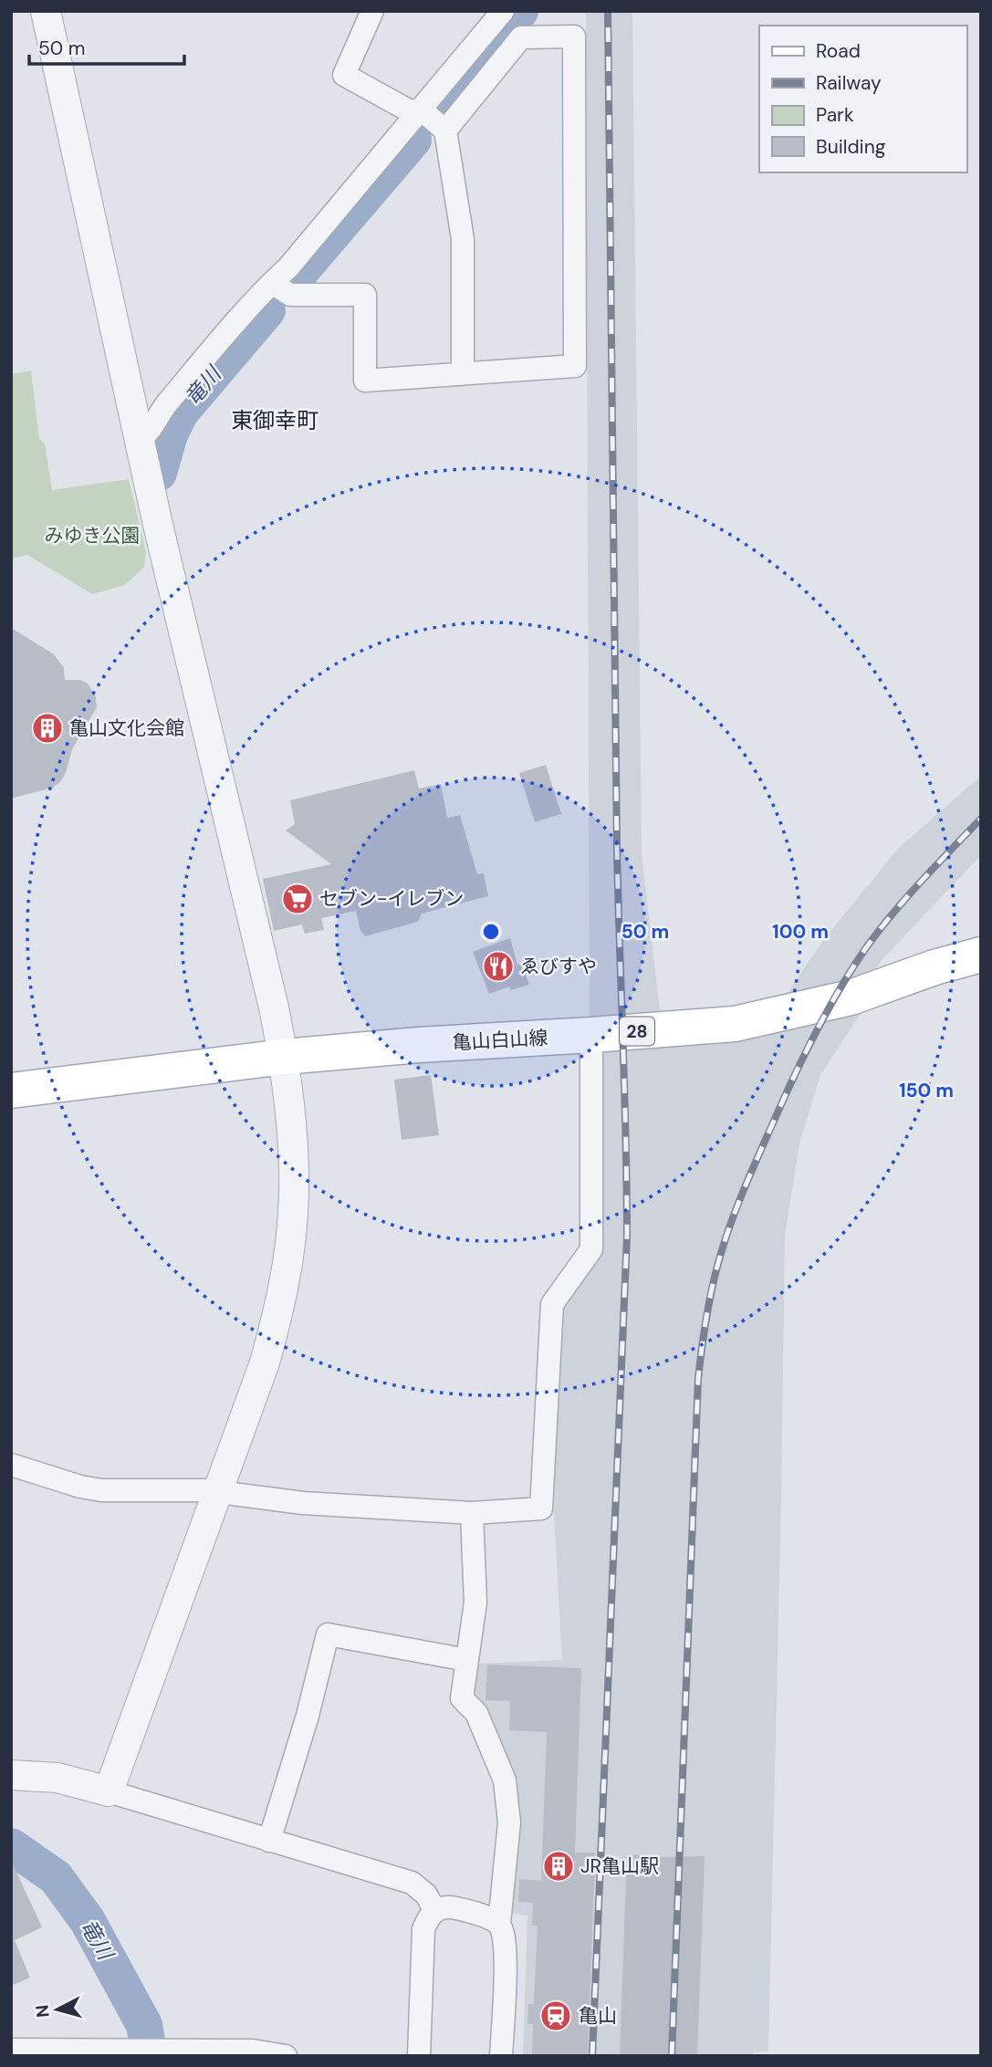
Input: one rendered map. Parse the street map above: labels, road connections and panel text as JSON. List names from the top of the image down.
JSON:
{
  "streets": {
    "main road": ["28", "亀山白山線"]
  },
  "districts": ["東御幸町"],
  "water": ["竜川"],
  "parks": ["みゆき公園"],
  "places": {
    "building": ["亀山文化会館", "JR亀山駅"],
    "supermarket": ["セブン-イレブン"],
    "restaurant": ["ゑびすや"],
    "station": ["亀山"]
  },
  "legend": [
    "Road",
    "Railway",
    "Park",
    "Building"
  ],
  "scale_bar": "50 m",
  "north": "left",
  "rings": ["50 m", "100 m", "150 m"]
}
